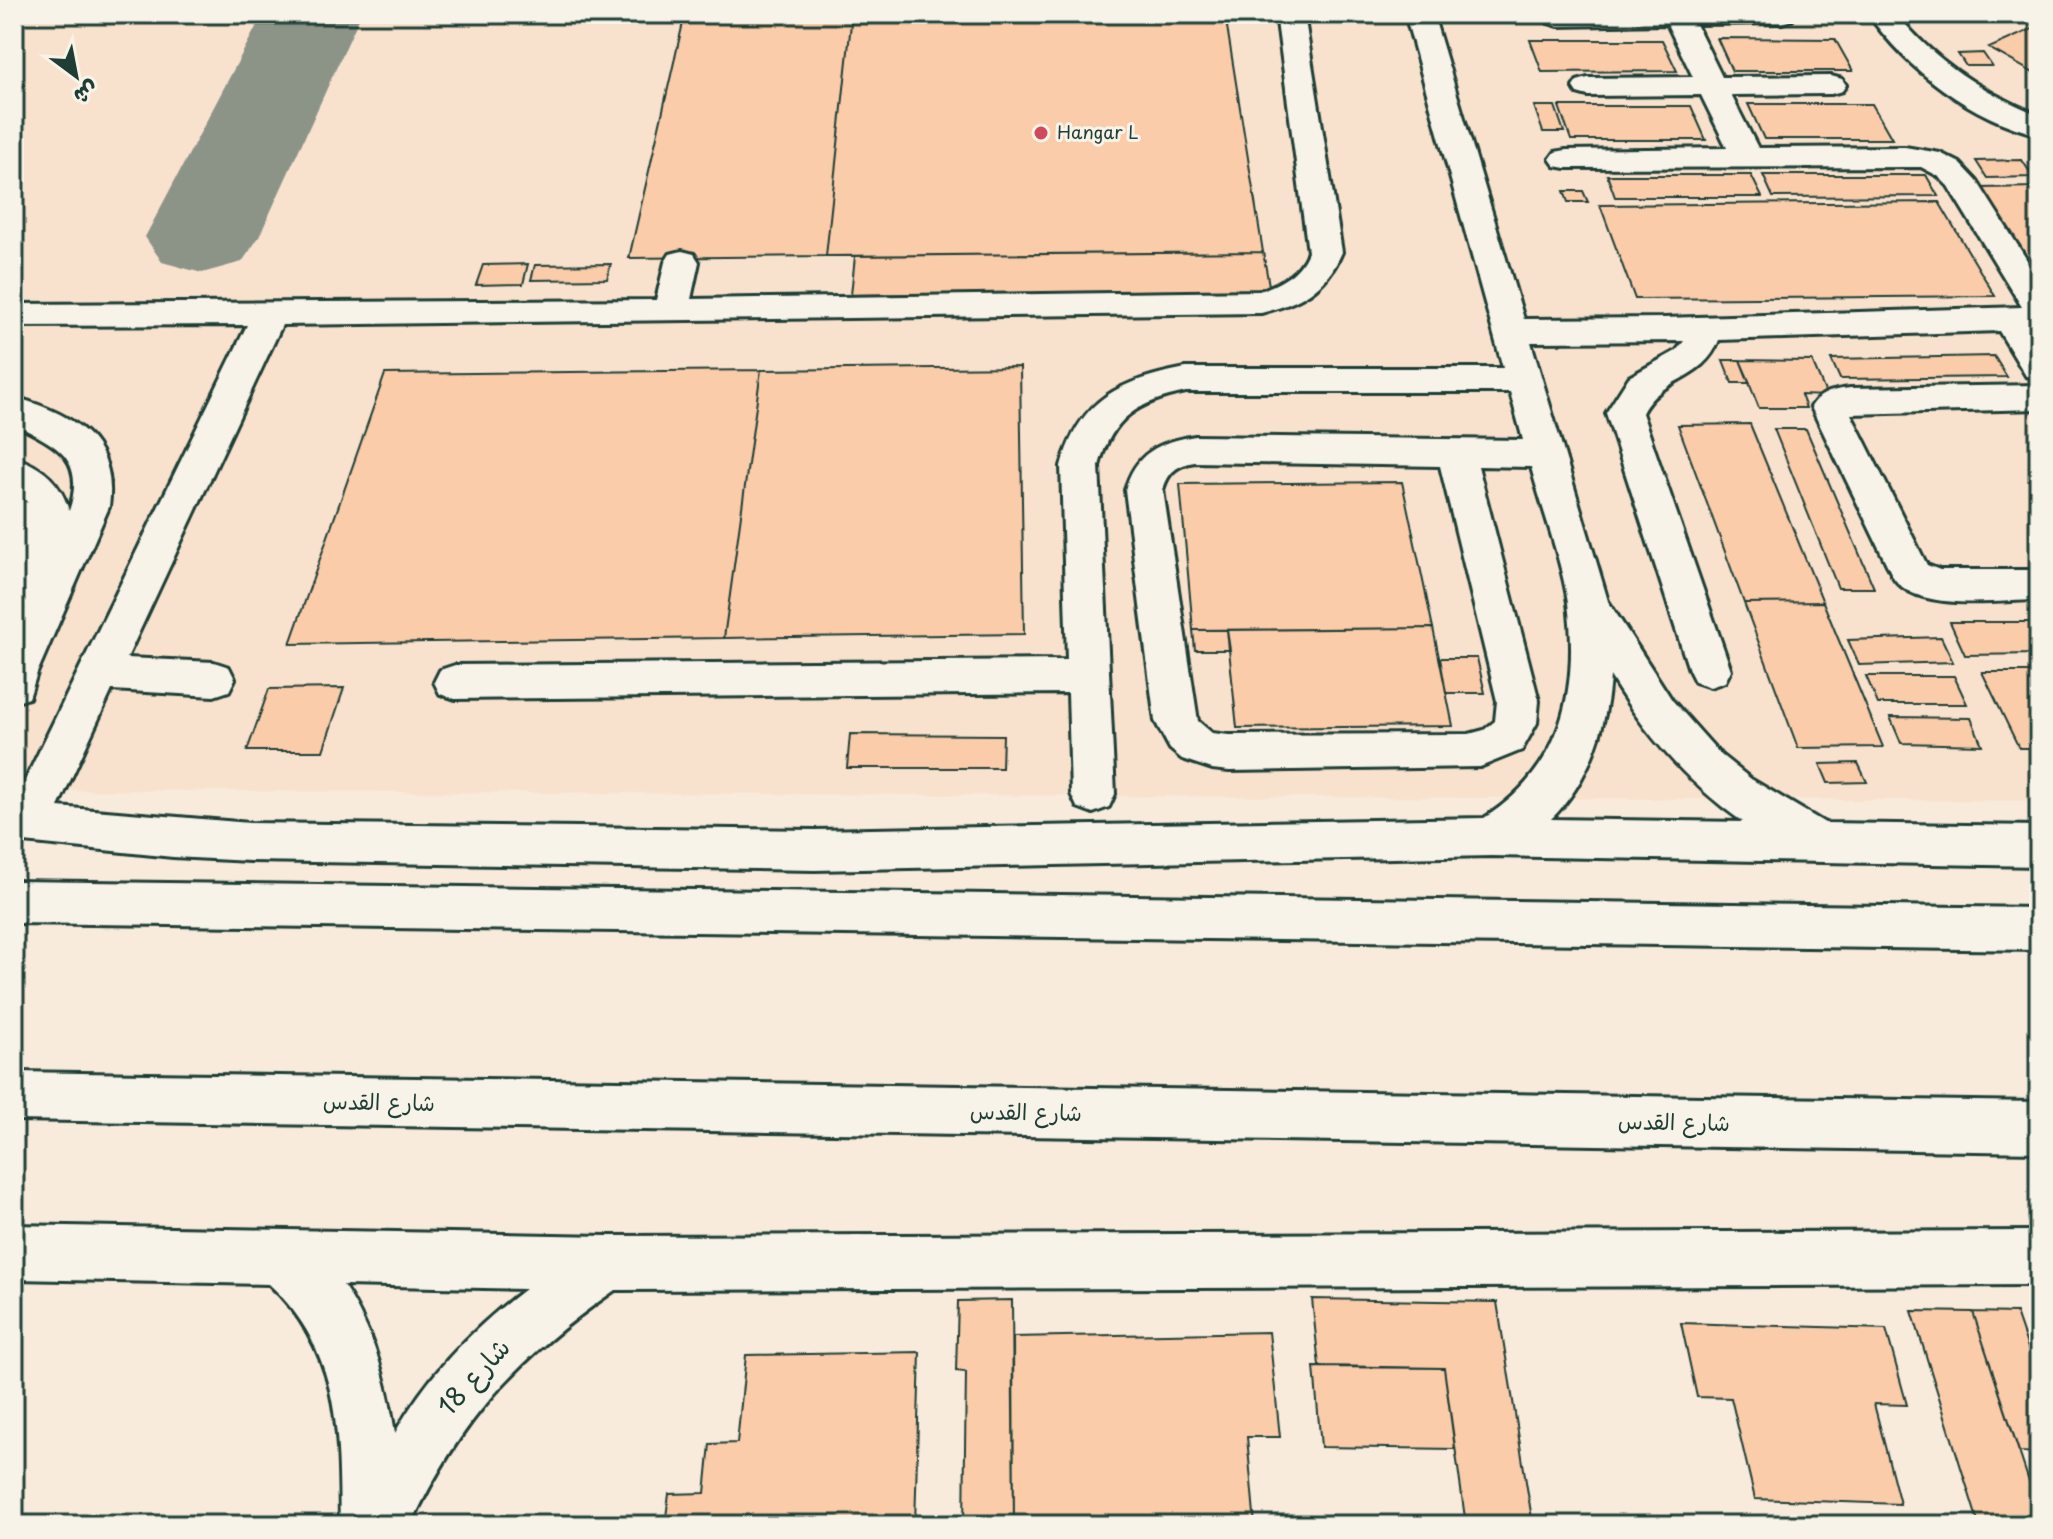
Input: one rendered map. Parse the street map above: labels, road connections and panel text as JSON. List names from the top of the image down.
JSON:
{
  "streets": {
    "street": ["شارع القدس", "شارع 18"]
  },
  "places": ["Hangar L"],
  "north": "bottom right"
}
